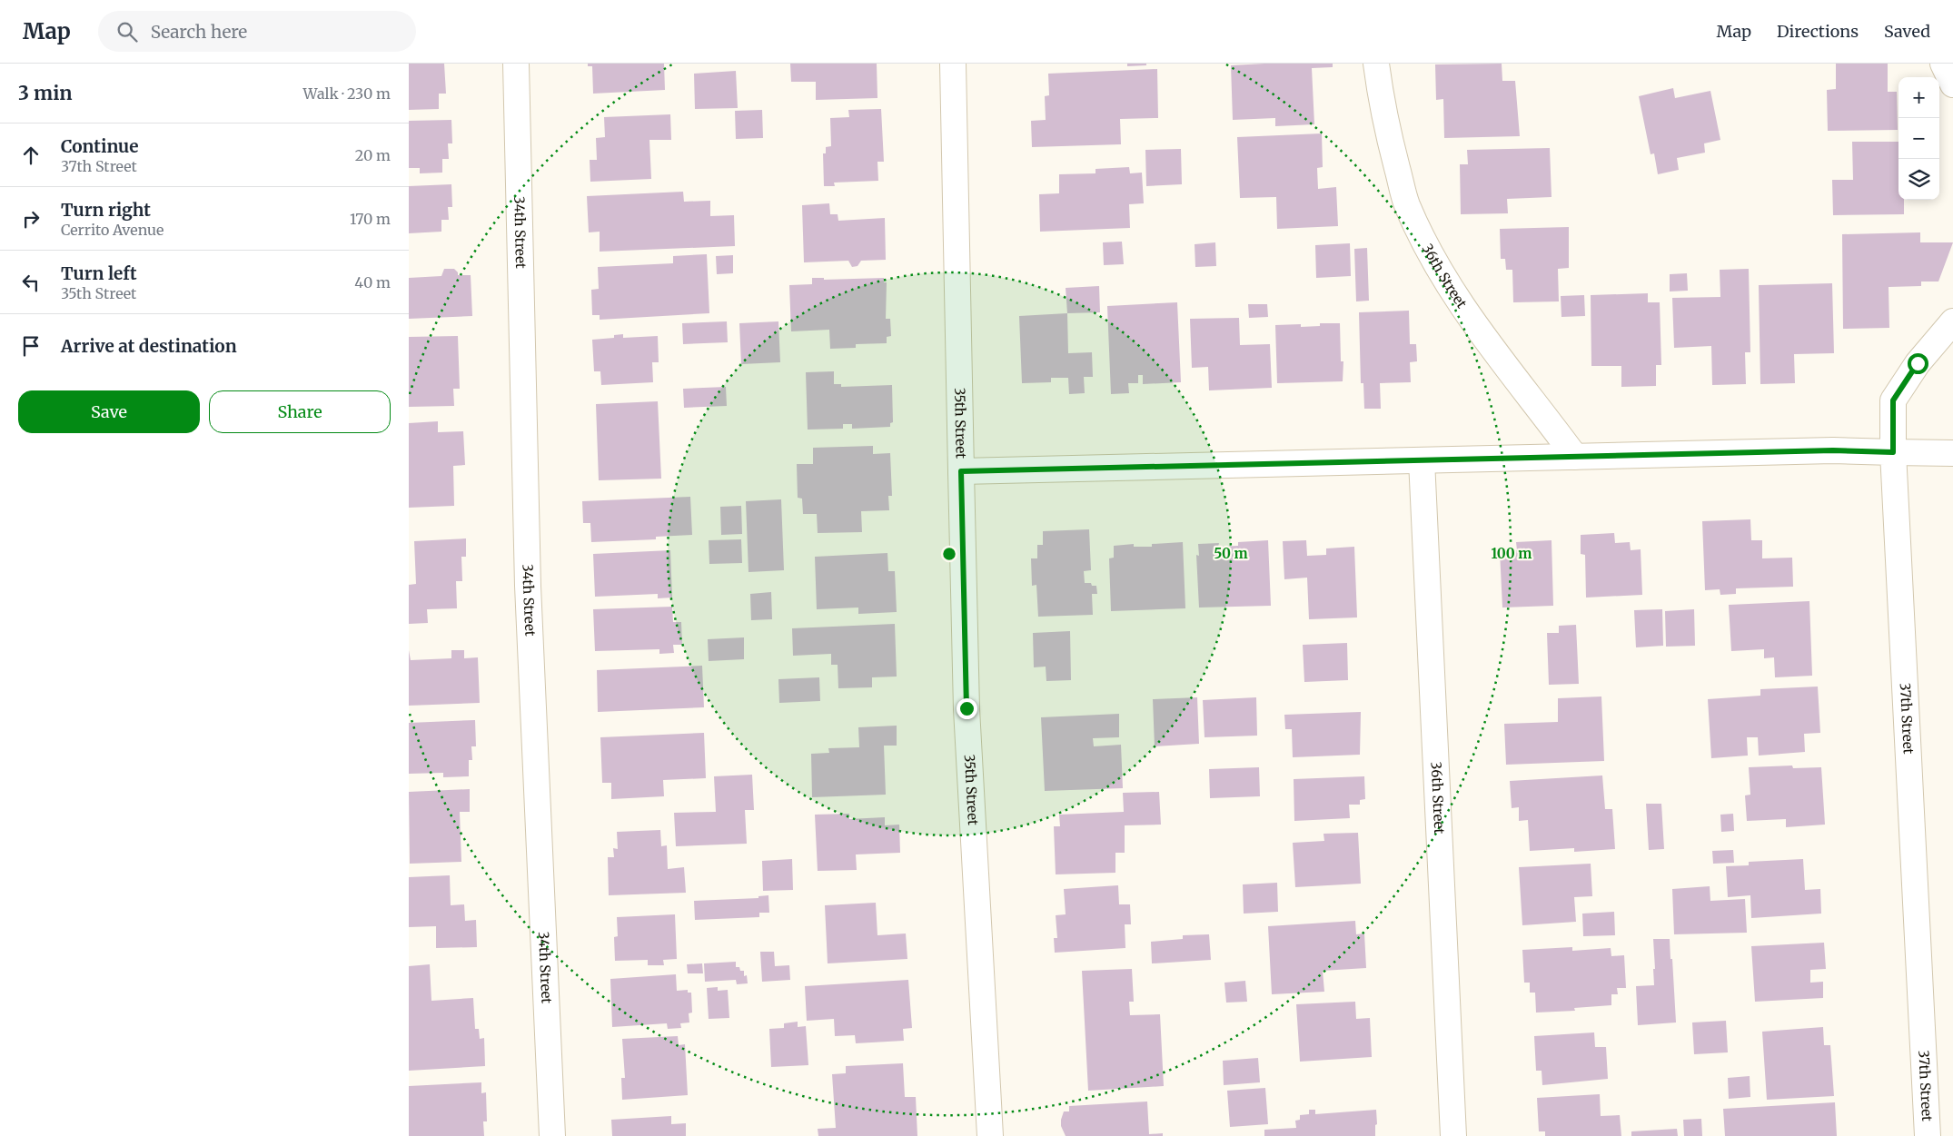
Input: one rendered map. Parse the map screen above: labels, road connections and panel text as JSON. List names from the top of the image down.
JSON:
{
  "streets": {
    "street": [
      "34th Street",
      "36th Street",
      "35th Street",
      "37th Street"
    ]
  },
  "page": {
    "header": "Map",
    "search": "Search here",
    "nav": ["Map", "Directions", "Saved"],
    "heading": ["3 min", "Walk · 230 m"],
    "map_buttons": ["+", "−"],
    "list": [
      ["Continue", "37th Street", "20 m"],
      ["Turn right", "Cerrito Avenue", "170 m"],
      ["Turn left", "35th Street", "40 m"],
      "Arrive at destination"
    ],
    "buttons": ["Save", "Share"]
  },
  "rings": ["50 m", "100 m"]
}
